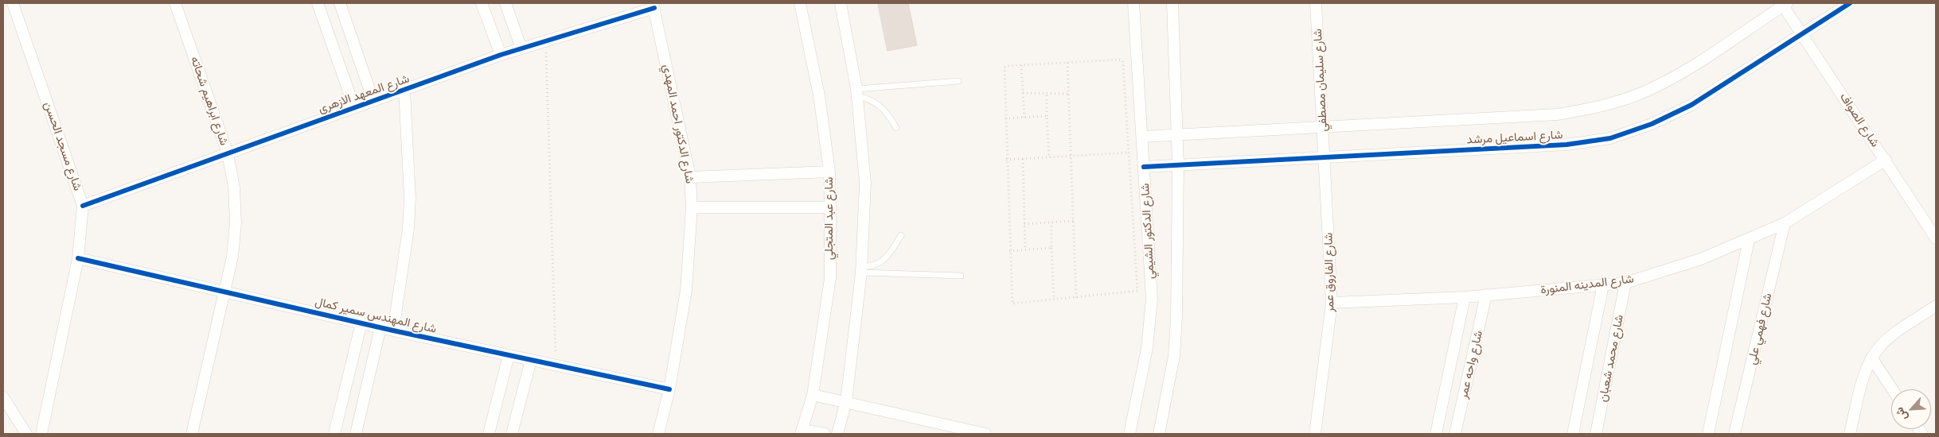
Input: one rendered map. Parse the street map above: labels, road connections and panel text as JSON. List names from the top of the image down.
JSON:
{
  "streets": {
    "street": [
      "شارع سليمان مصطفي",
      "شارع المعهد الازهرى",
      "شارع ابراهيم شحاته",
      "شارع الصواف",
      "شارع الدكتور احمد المهدي",
      "شارع اسماعيل مرشد",
      "شارع مسجد الحسن",
      "شارع عبد المتجلي",
      "شارع الدكتور الشيمي",
      "شارع الفاروق عمر",
      "شارع المدينه المنورة",
      "شارع المهندس سمير كمال",
      "شارع فهمي علي",
      "شارع محمد شعبان",
      "شارع واحه عمر"
    ]
  },
  "crossings": [
    ["شارع سليمان مصطفي", "شارع اسماعيل مرشد"],
    ["شارع سليمان مصطفي", "شارع الفاروق عمر"],
    ["شارع المعهد الازهرى", "شارع ابراهيم شحاته"],
    ["شارع المعهد الازهرى", "شارع الدكتور احمد المهدي"],
    ["شارع المعهد الازهرى", "شارع مسجد الحسن"],
    ["شارع ابراهيم شحاته", "شارع المهندس سمير كمال"],
    ["شارع الصواف", "شارع اسماعيل مرشد"],
    ["شارع الصواف", "شارع المدينه المنورة"],
    ["شارع الدكتور احمد المهدي", "شارع المهندس سمير كمال"],
    ["شارع اسماعيل مرشد", "شارع الدكتور الشيمي"],
    ["شارع اسماعيل مرشد", "شارع الفاروق عمر"],
    ["شارع مسجد الحسن", "شارع المهندس سمير كمال"],
    ["شارع الفاروق عمر", "شارع المدينه المنورة"],
    ["شارع المدينه المنورة", "شارع فهمي علي"],
    ["شارع المدينه المنورة", "شارع محمد شعبان"],
    ["شارع المدينه المنورة", "شارع واحه عمر"]
  ],
  "north": "bottom left"
}
